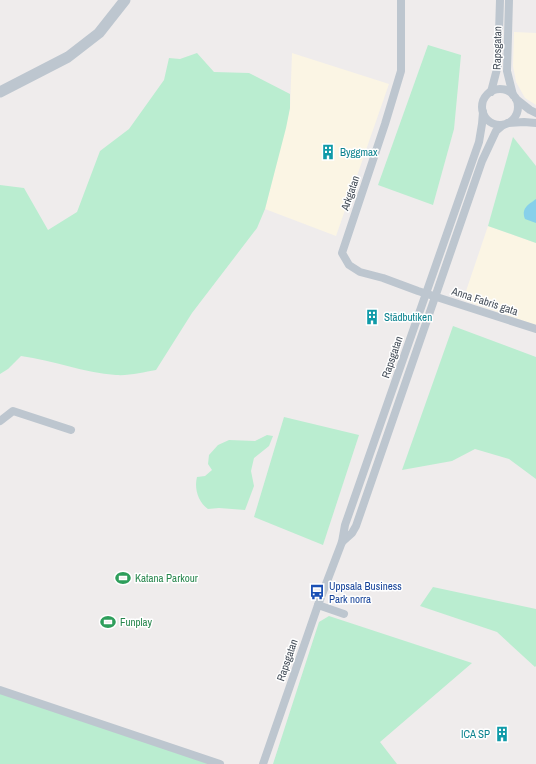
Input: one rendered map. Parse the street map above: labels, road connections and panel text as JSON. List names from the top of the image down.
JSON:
{
  "streets": {
    "street": ["Rapsgatan", "Arkgatan", "Anna Fabris gata"]
  },
  "crossings": [
    ["Rapsgatan", "Arkgatan"],
    ["Rapsgatan", "Anna Fabris gata"],
    ["Arkgatan", "Anna Fabris gata"]
  ],
  "places": {
    "building": ["Byggmax", "Städbutiken", "ICA SP"],
    "sports": ["Katana Parkour", "Funplay"],
    "bus stop": ["Uppsala Business Park norra"]
  }
}
